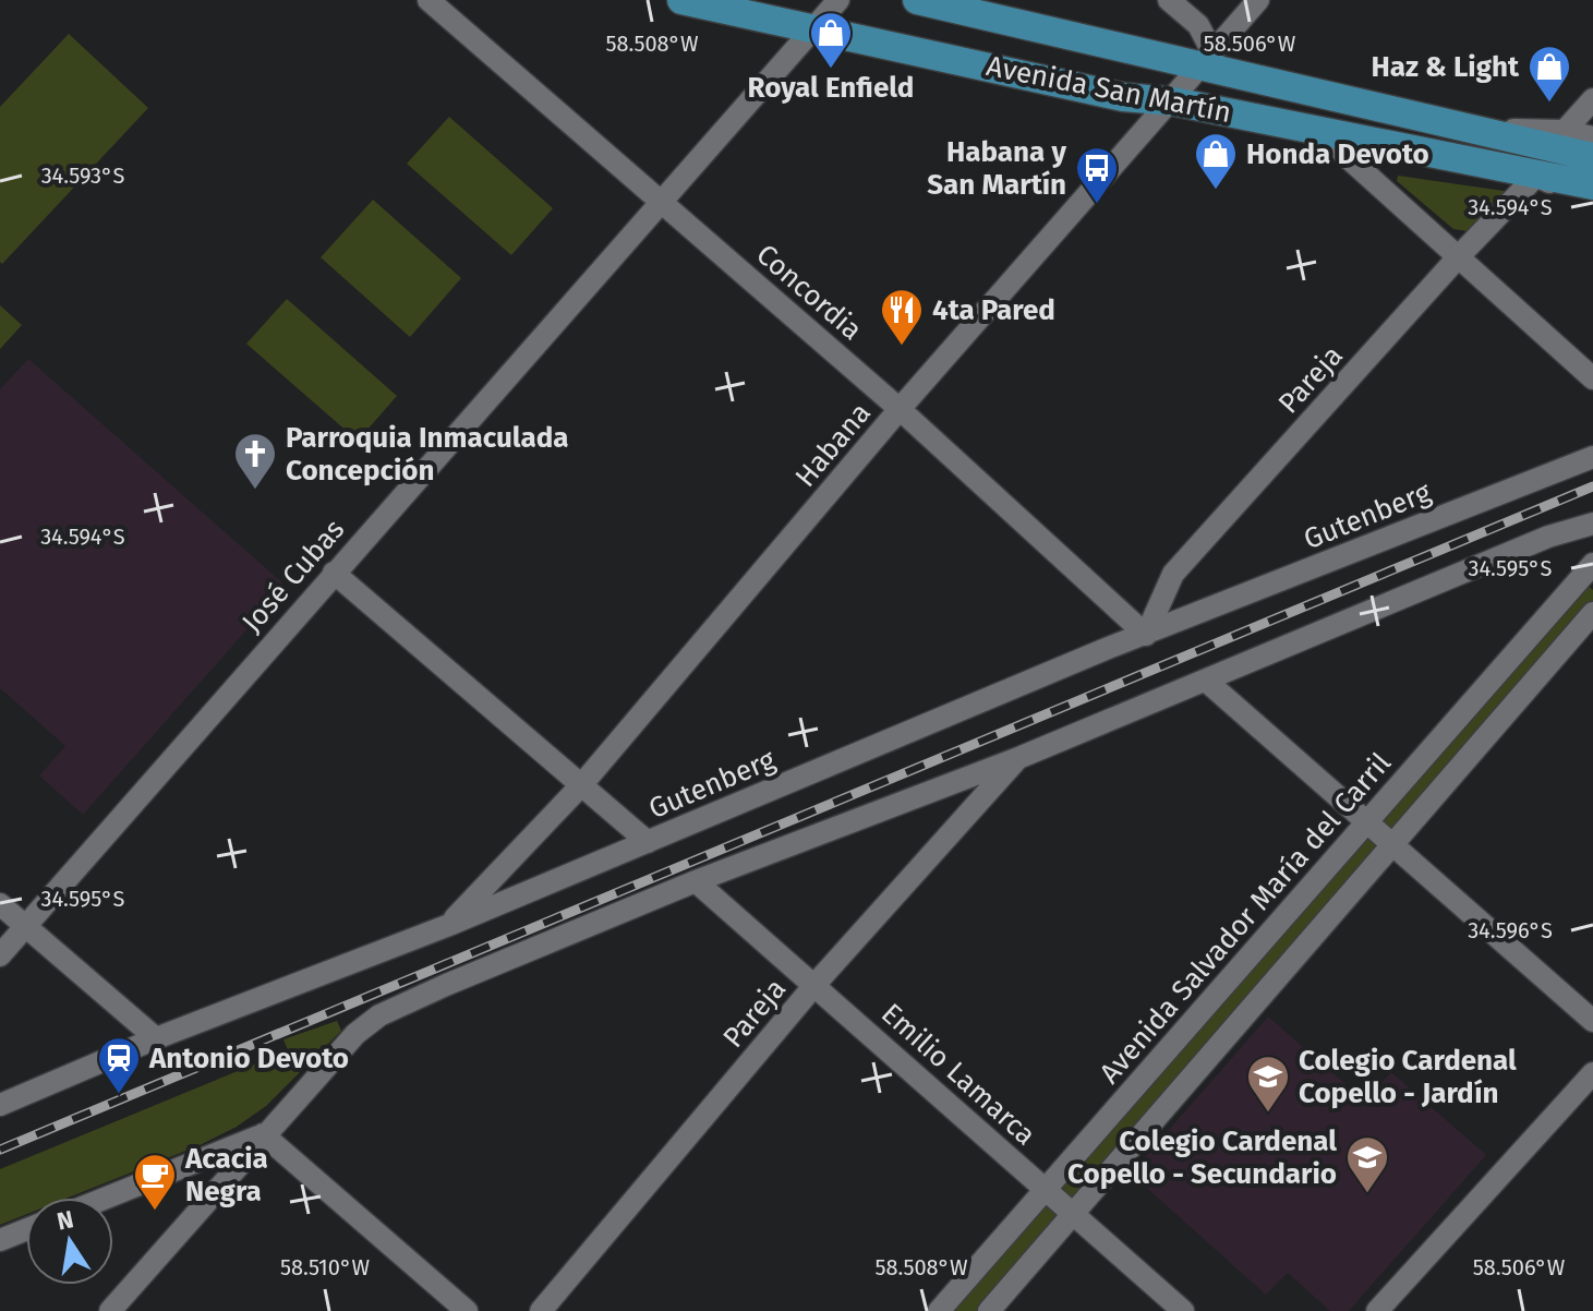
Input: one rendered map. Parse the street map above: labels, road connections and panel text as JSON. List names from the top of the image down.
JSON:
{
  "streets": {
    "main road": ["Avenida San Martín"],
    "street": [
      "Concordia",
      "Pareja",
      "Habana",
      "Gutenberg",
      "José Cubas",
      "Avenida Salvador María del Carril",
      "Emilio Lamarca"
    ]
  },
  "crossings": [
    ["Avenida San Martín", "Pareja"],
    ["Avenida San Martín", "Habana"],
    ["Avenida San Martín", "José Cubas"],
    ["Concordia", "Pareja"],
    ["Concordia", "Habana"],
    ["Concordia", "Gutenberg"],
    ["Concordia", "José Cubas"],
    ["Pareja", "Gutenberg"],
    ["Pareja", "Emilio Lamarca"],
    ["Habana", "Gutenberg"],
    ["Avenida Salvador María del Carril", "Emilio Lamarca"]
  ],
  "places": {
    "shop": ["Royal Enfield", "Haz & Light", "Honda Devoto"],
    "bus stop": ["Habana y San Martín"],
    "restaurant": ["4ta Pared"],
    "church": ["Parroquia Inmaculada Concepción"],
    "station": ["Antonio Devoto"],
    "school or university": ["Colegio Cardenal Copello - Jardín", "Colegio Cardenal Copello - Secundario"],
    "cafe": ["Acacia Negra"]
  },
  "north": "top",
  "coordinates": [
    "58.508°W",
    "58.506°W",
    "34.593°S",
    "34.594°S",
    "34.595°S",
    "34.596°S",
    "58.510°W"
  ]
}
